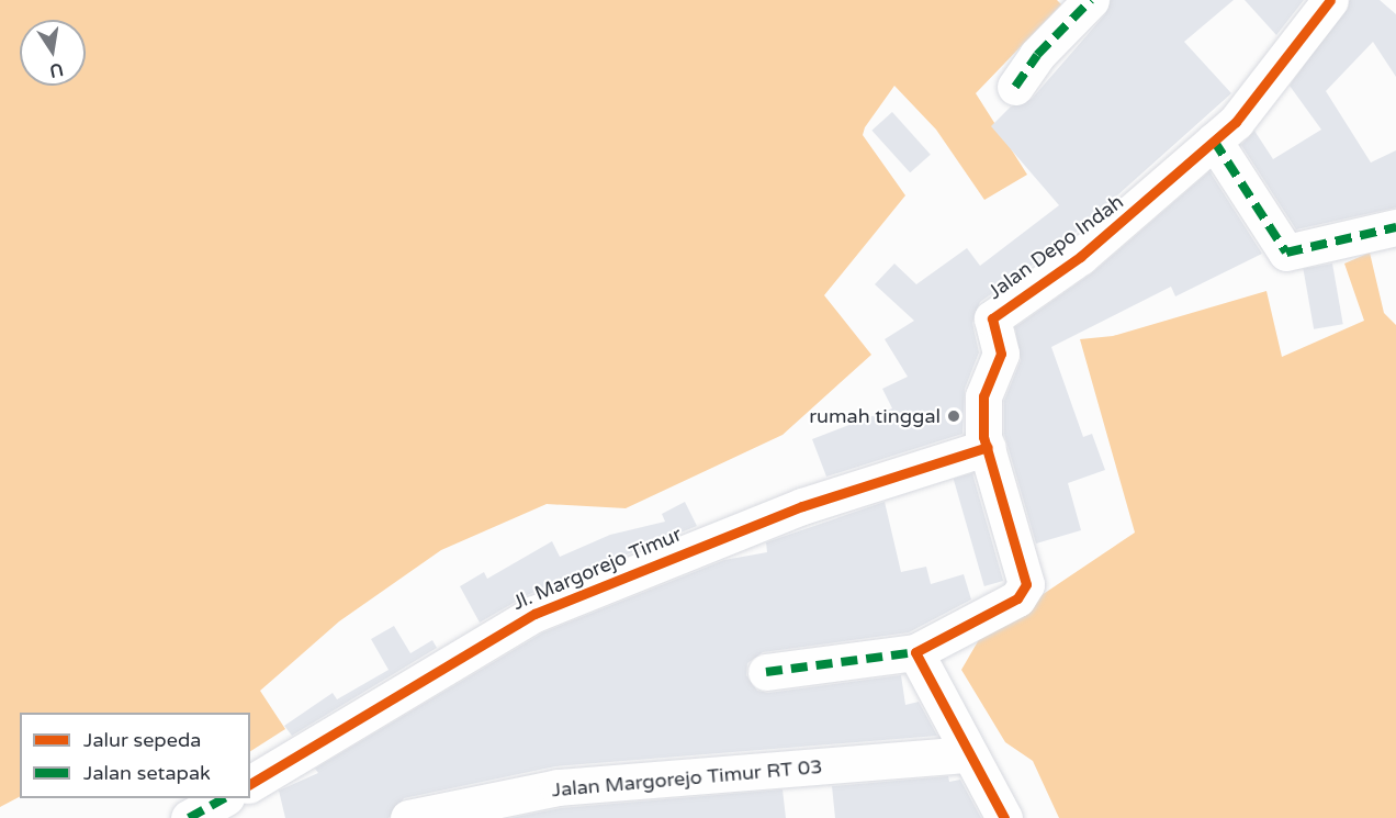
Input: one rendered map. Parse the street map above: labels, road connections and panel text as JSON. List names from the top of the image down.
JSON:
{
  "streets": {
    "street": ["Jalan Depo Indah", "Jl. Margorejo Timur", "Jalan Margorejo Timur RT 03"]
  },
  "crossings": [
    ["Jalan Depo Indah", "Jl. Margorejo Timur"]
  ],
  "places": ["rumah tinggal"],
  "legend": ["Jalur sepeda", "Jalan setapak"],
  "north": "bottom"
}
